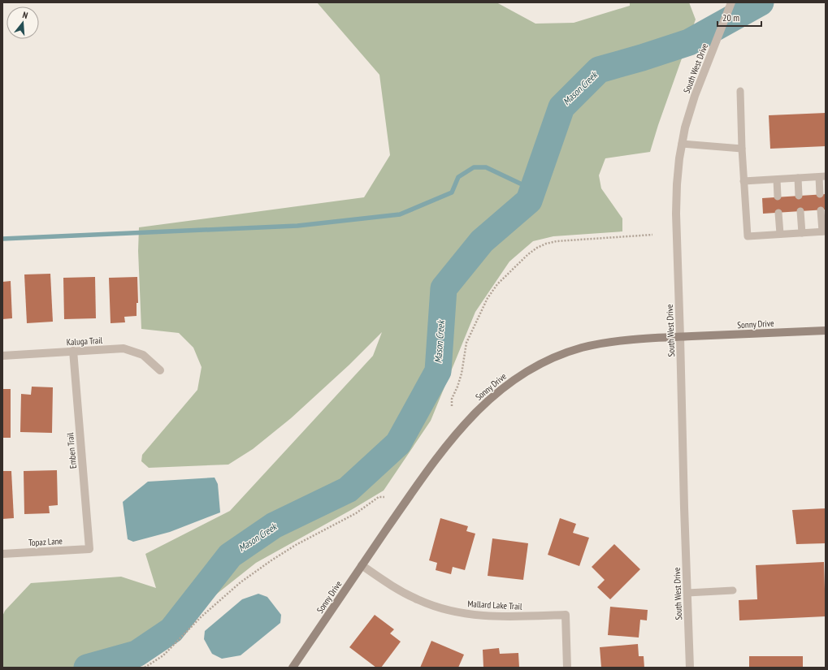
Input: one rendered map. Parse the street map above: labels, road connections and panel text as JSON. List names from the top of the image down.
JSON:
{
  "streets": {
    "street": [
      "South West Drive",
      "Sonny Drive",
      "Kaluga Trail",
      "Emben Trail",
      "Topaz Lane",
      "Mallard Lake Trail"
    ]
  },
  "crossings": [
    ["South West Drive", "Sonny Drive"],
    ["Sonny Drive", "Mallard Lake Trail"],
    ["Kaluga Trail", "Emben Trail"],
    ["Emben Trail", "Topaz Lane"]
  ],
  "water": ["Mason Creek"],
  "scale_bar": "20 m",
  "north": "top"
}
